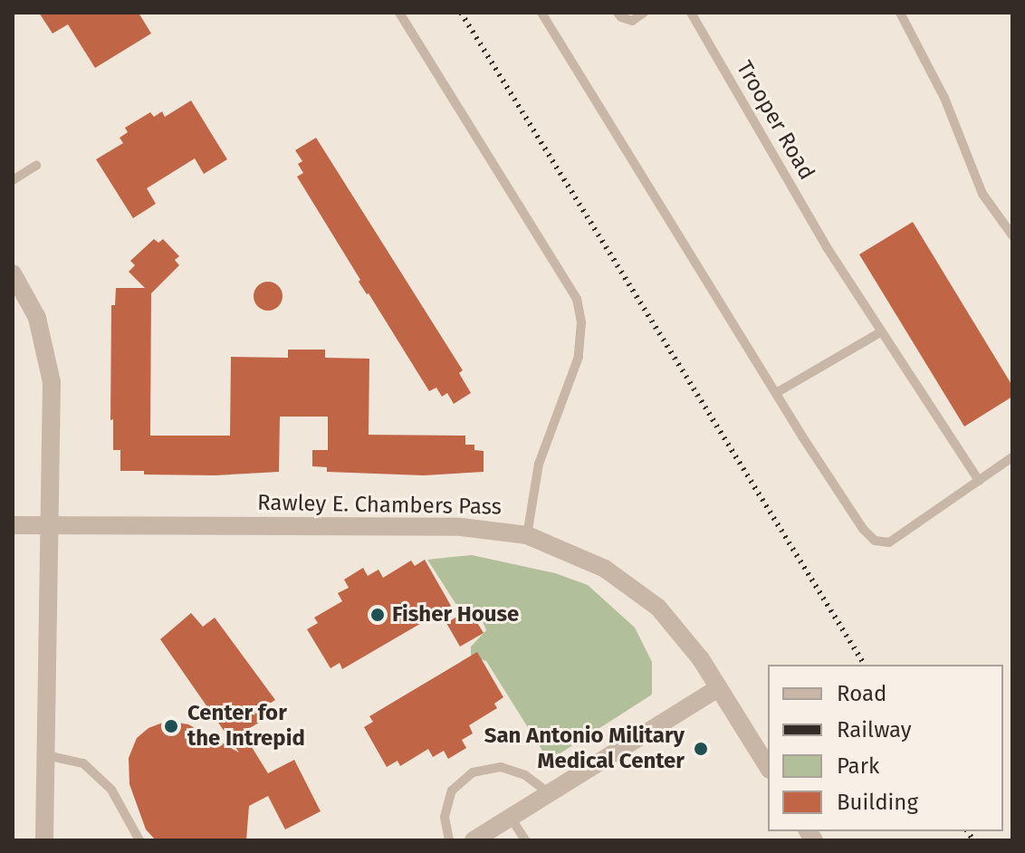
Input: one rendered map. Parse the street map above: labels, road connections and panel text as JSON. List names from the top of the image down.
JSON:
{
  "streets": {
    "street": ["Rawley E. Chambers Pass"],
    "lane": ["Trooper Road"]
  },
  "places": ["Fisher House", "Center for the Intrepid", "San Antonio Military Medical Center"],
  "legend": [
    "Road",
    "Railway",
    "Park",
    "Building"
  ]
}
